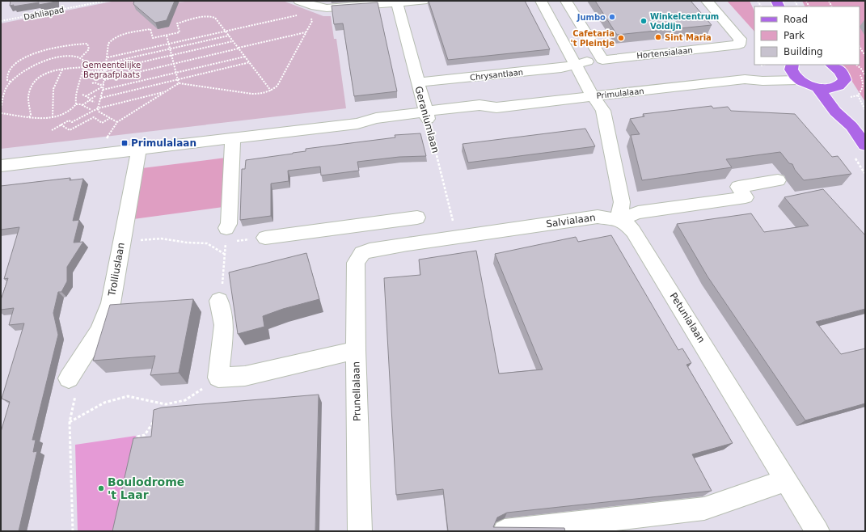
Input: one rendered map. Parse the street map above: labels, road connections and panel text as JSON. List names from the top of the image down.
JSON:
{
  "streets": {
    "street": [
      "Hortensialaan",
      "Chrysantlaan",
      "Primulalaan",
      "Geraniumlaan",
      "Salvialaan",
      "Trolliuslaan",
      "Petunialaan",
      "Prunellalaan"
    ],
    "path": ["Dahliapad"]
  },
  "crossings": [
    ["Chrysantlaan", "Geraniumlaan"],
    ["Primulalaan", "Geraniumlaan"],
    ["Primulalaan", "Trolliuslaan"],
    ["Geraniumlaan", "Salvialaan"],
    ["Salvialaan", "Petunialaan"],
    ["Salvialaan", "Prunellalaan"]
  ],
  "parks": ["Gemeentelijke Begraafplaats"],
  "places": {
    "other": [
      "Jumbo",
      "Winkelcentrum Voldijn",
      "Sint Maria",
      "Cafetaria 't Pleintje",
      "Boulodrome 't Laar"
    ],
    "transit": ["Primulalaan"]
  },
  "legend": ["Road", "Park", "Building"]
}
